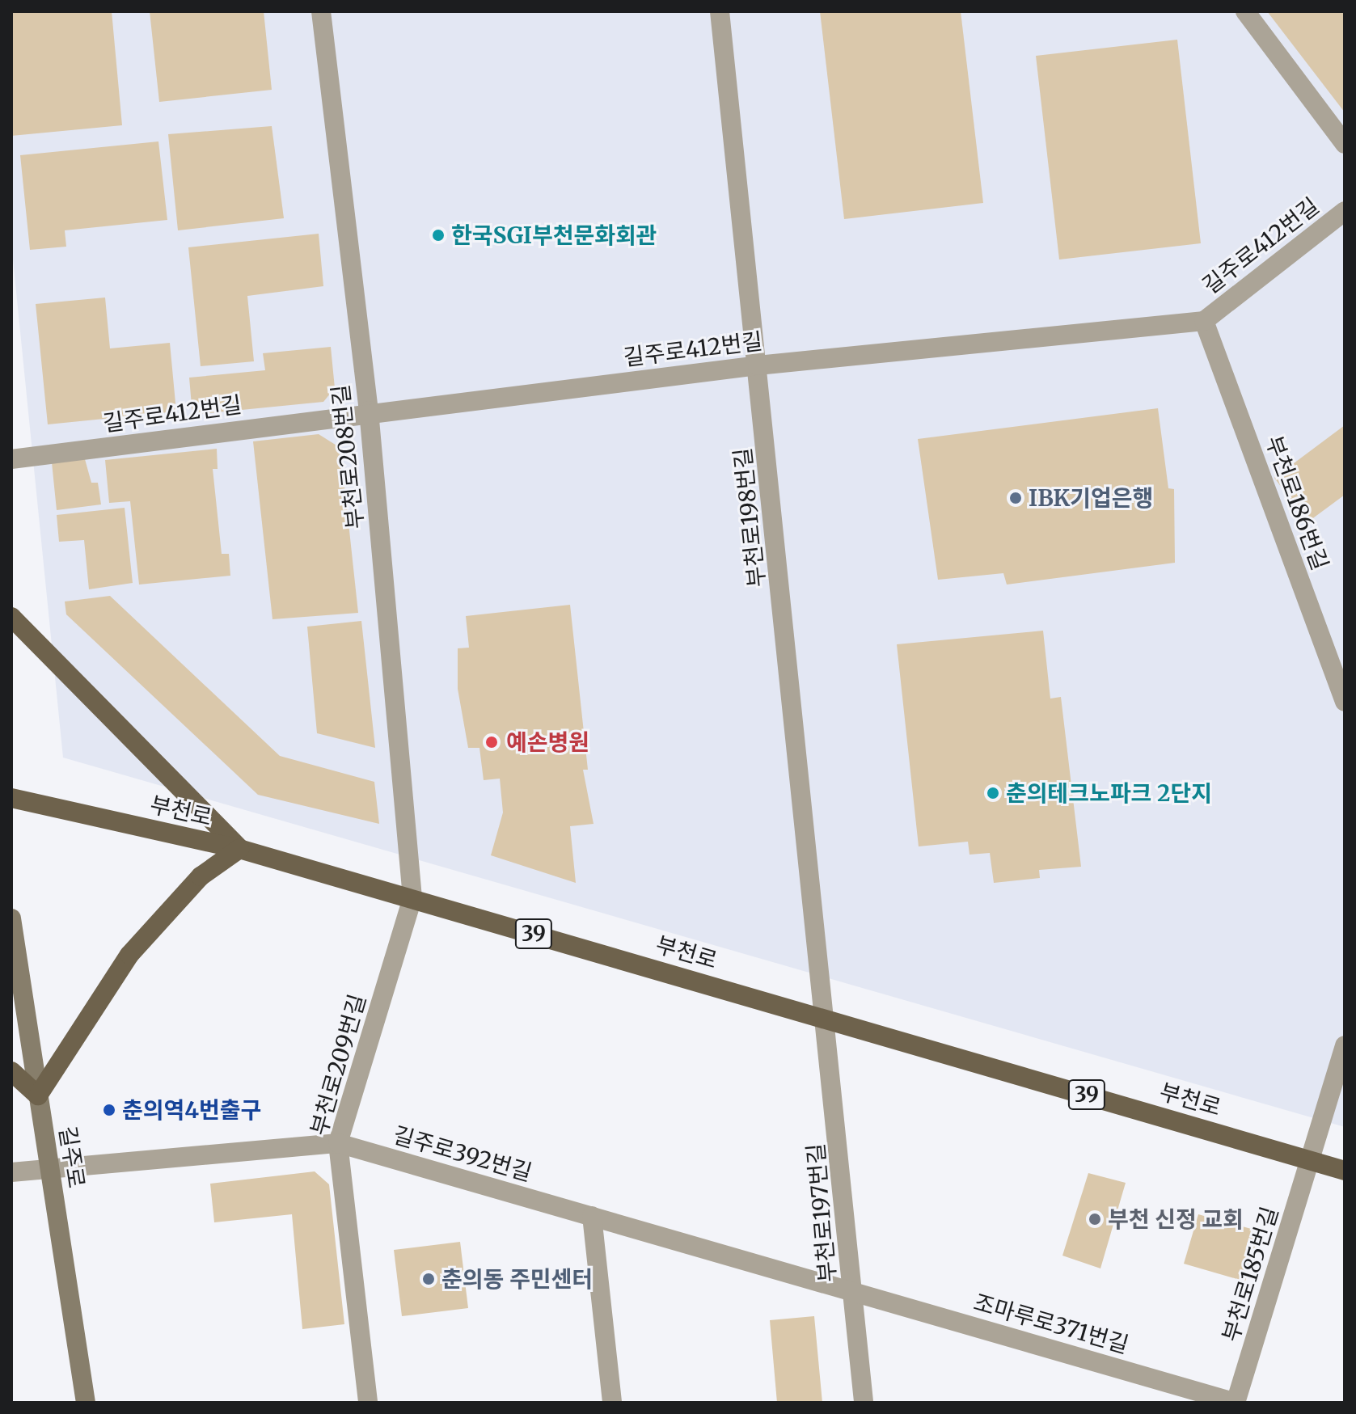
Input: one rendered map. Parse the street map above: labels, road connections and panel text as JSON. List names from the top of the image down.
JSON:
{
  "streets": {
    "main road": ["부천로", "39"],
    "street": [
      "길주로412번길",
      "부천로208번길",
      "부천로186번길",
      "부천로198번길",
      "부천로209번길",
      "길주로392번길",
      "길주로",
      "부천로197번길",
      "부천로185번길",
      "조마루로371번길"
    ]
  },
  "crossings": [
    ["길주로412번길", "부천로208번길"],
    ["길주로412번길", "부천로186번길"],
    ["길주로412번길", "부천로198번길"],
    ["부천로208번길", "부천로"],
    ["부천로208번길", "부천로209번길"],
    ["부천로198번길", "부천로"],
    ["부천로198번길", "부천로197번길"],
    ["부천로", "부천로209번길"],
    ["부천로", "부천로197번길"],
    ["부천로", "부천로185번길"],
    ["부천로209번길", "길주로392번길"],
    ["길주로392번길", "길주로"],
    ["길주로392번길", "부천로197번길"],
    ["길주로392번길", "조마루로371번길"],
    ["부천로197번길", "조마루로371번길"],
    ["부천로185번길", "조마루로371번길"]
  ],
  "places": [
    "한국SGI부천문화회관",
    "IBK기업은행",
    "예손병원",
    "춘의테크노파크 2단지",
    "춘의역4번출구",
    "부천 신정 교회",
    "춘의동 주민센터"
  ]
}
